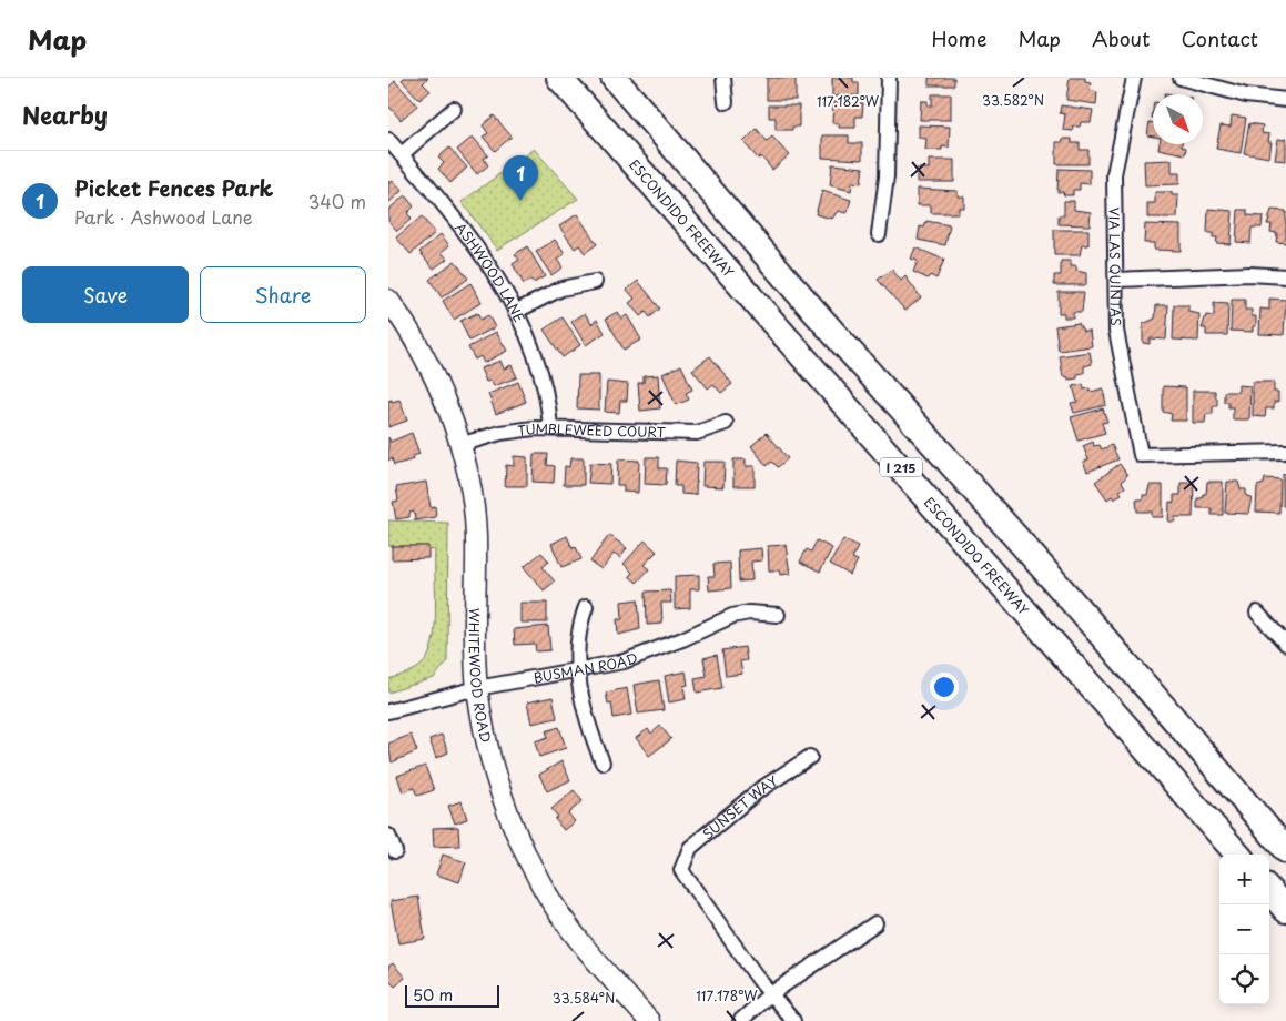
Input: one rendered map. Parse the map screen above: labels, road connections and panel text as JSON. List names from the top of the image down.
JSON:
{
  "streets": {
    "highway": ["ESCONDIDO FREEWAY", "I 215"],
    "main road": ["WHITEWOOD ROAD"],
    "street": [
      "VIA LAS QUINTAS",
      "ASHWOOD LANE",
      "TUMBLEWEED COURT",
      "BUSMAN ROAD",
      "SUNSET WAY"
    ]
  },
  "crossings": [
    ["ASHWOOD LANE", "TUMBLEWEED COURT"],
    ["TUMBLEWEED COURT", "WHITEWOOD ROAD"],
    ["BUSMAN ROAD", "WHITEWOOD ROAD"]
  ],
  "scale_bar": "50 m",
  "north": "bottom right",
  "page": {
    "header": "Map",
    "nav": [
      "Home",
      "Map",
      "About",
      "Contact"
    ],
    "heading": "Nearby",
    "list": [
      {
        "mark": "1",
        "name": "Picket Fences Park",
        "note": "Park · Ashwood Lane",
        "value": "340 m"
      }
    ],
    "pins": "1",
    "buttons": ["Save", "Share"],
    "map_buttons": ["+", "−"],
    "scale": "50 m"
  },
  "coordinates": [
    "33.582°N",
    "117.182°W",
    "117.178°W",
    "33.584°N"
  ]
}
